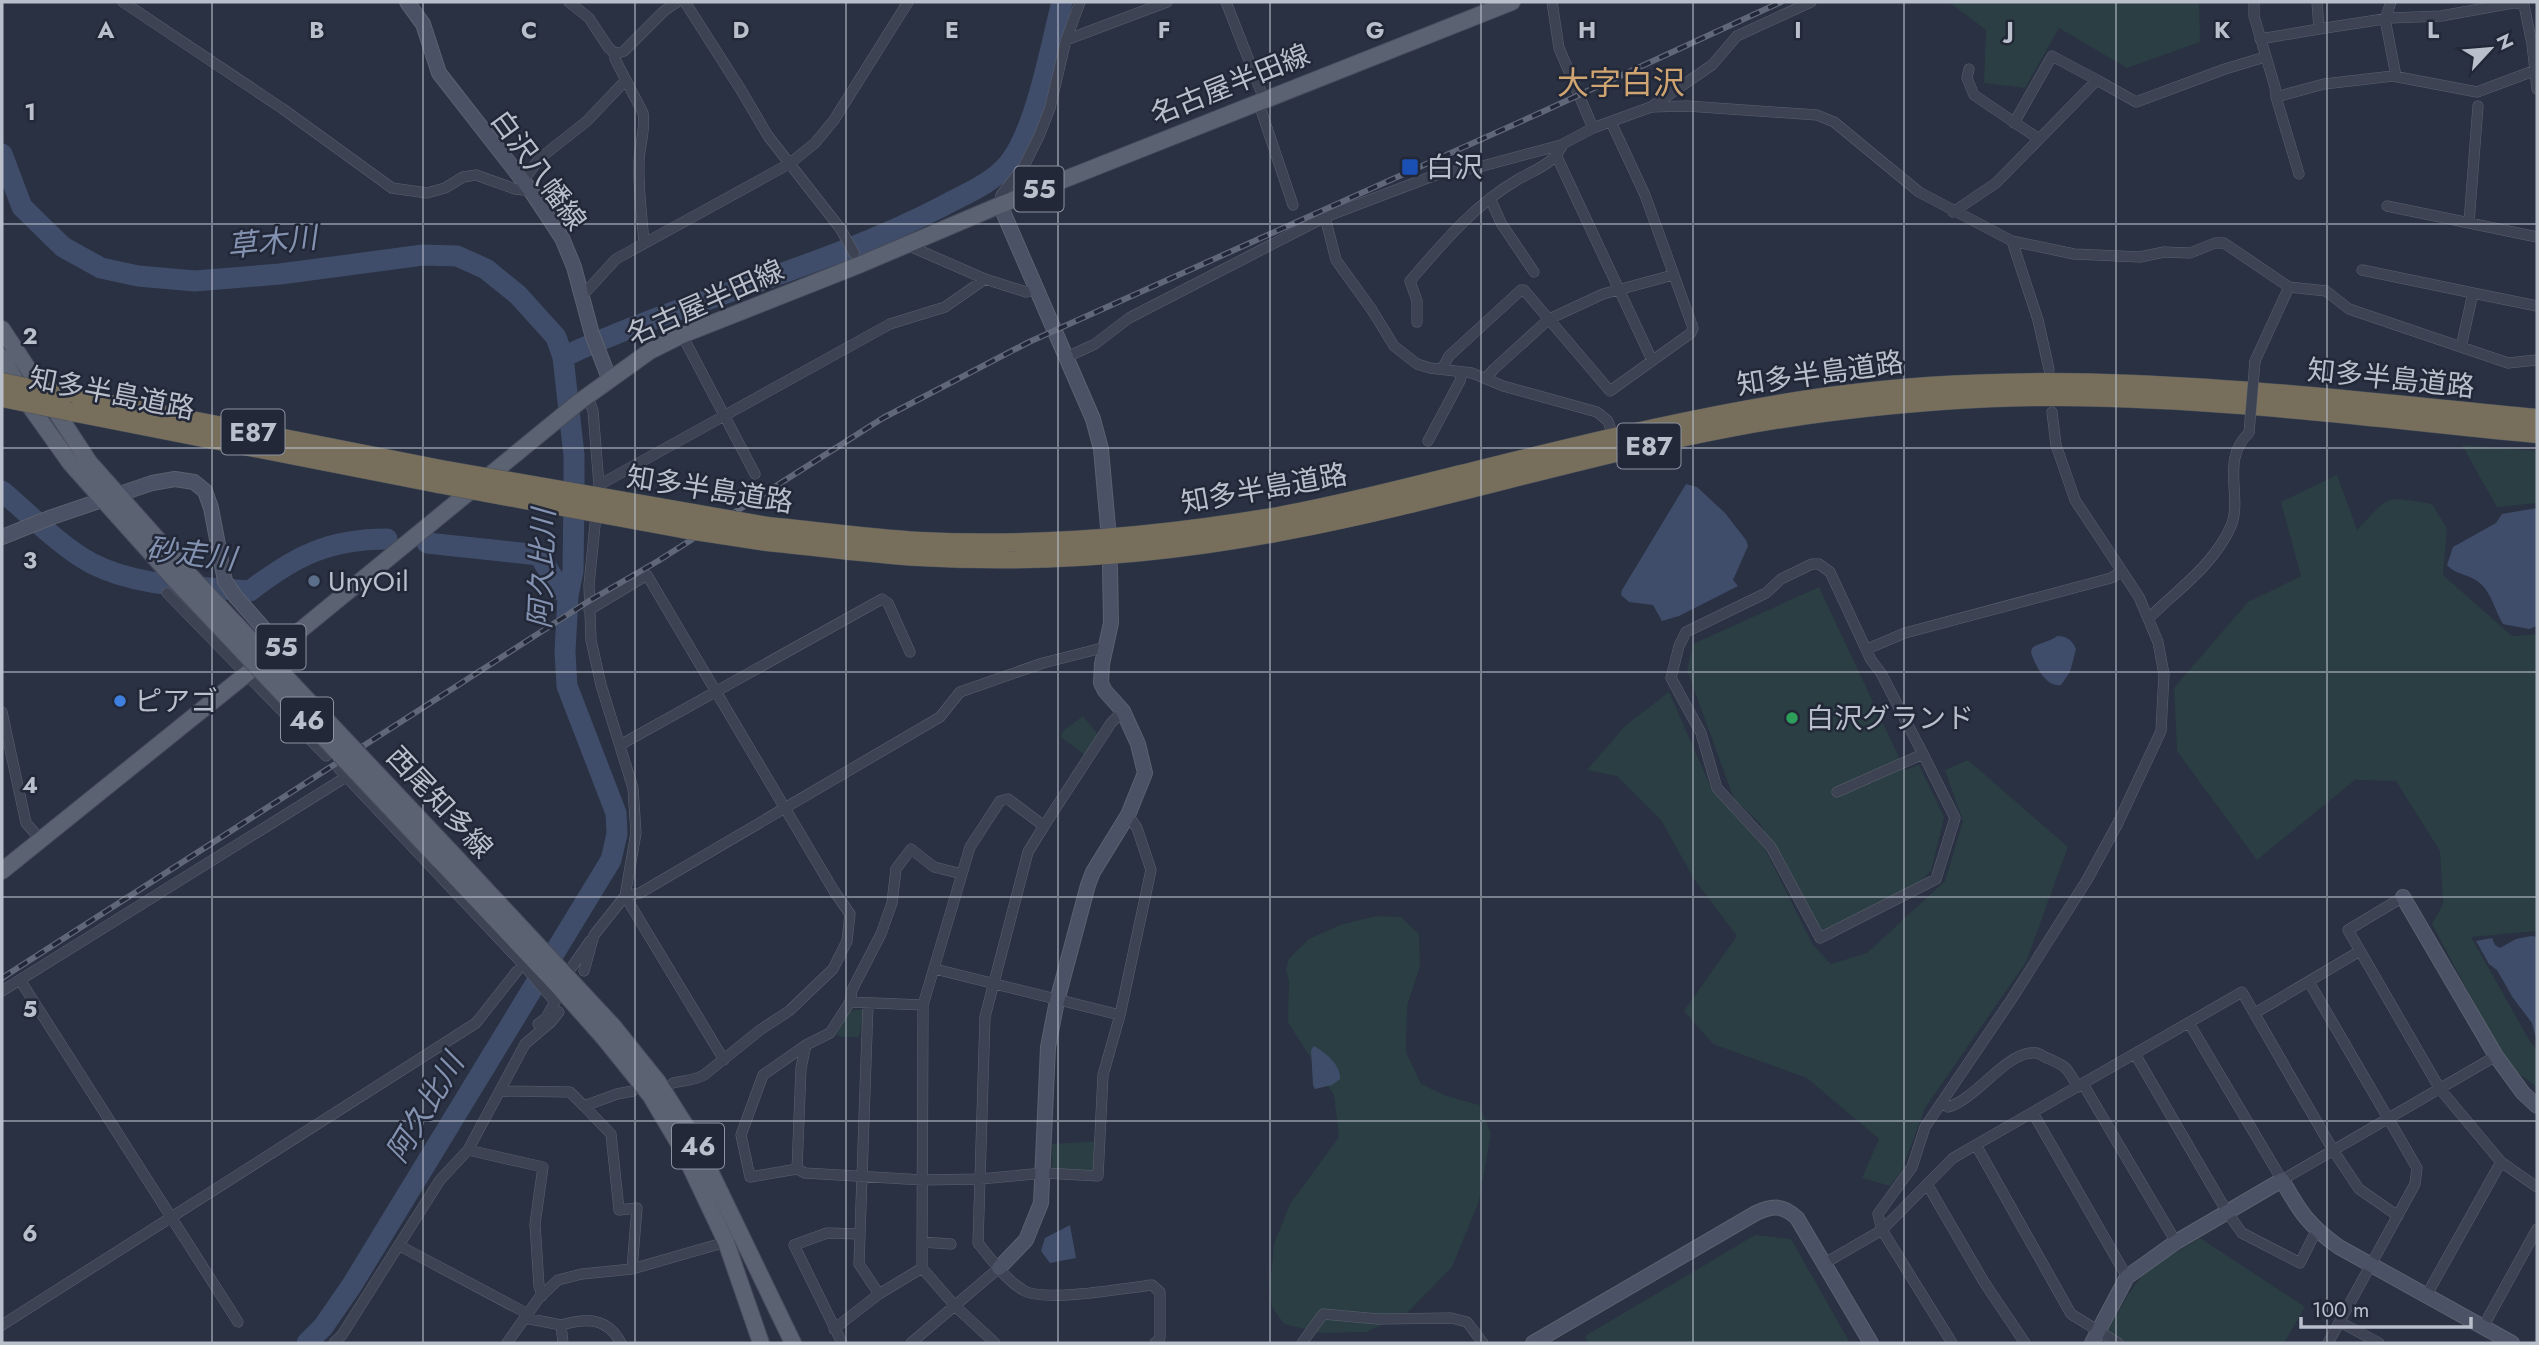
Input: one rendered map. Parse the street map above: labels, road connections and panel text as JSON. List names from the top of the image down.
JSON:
{
  "streets": {
    "highway": ["知多半島道路", "E87"],
    "main road": [
      "名古屋半田線",
      "55",
      "46",
      "西尾知多線"
    ],
    "street": ["白沢八幡線"]
  },
  "crossings": [
    ["名古屋半田線", "白沢八幡線"]
  ],
  "districts": ["大字白沢"],
  "water": ["草木川", "砂走川", "阿久比川"],
  "places": {
    "transit": ["白沢"],
    "other": ["UnyOil", "ピアゴ", "白沢グランド"]
  },
  "scale_bar": "100 m",
  "north": "top right",
  "grid": {
    "columns": [
      "A",
      "B",
      "C",
      "D",
      "E",
      "F",
      "G",
      "H",
      "I",
      "J",
      "K",
      "L"
    ],
    "rows": [
      "1",
      "2",
      "3",
      "4",
      "5",
      "6"
    ]
  }
}
